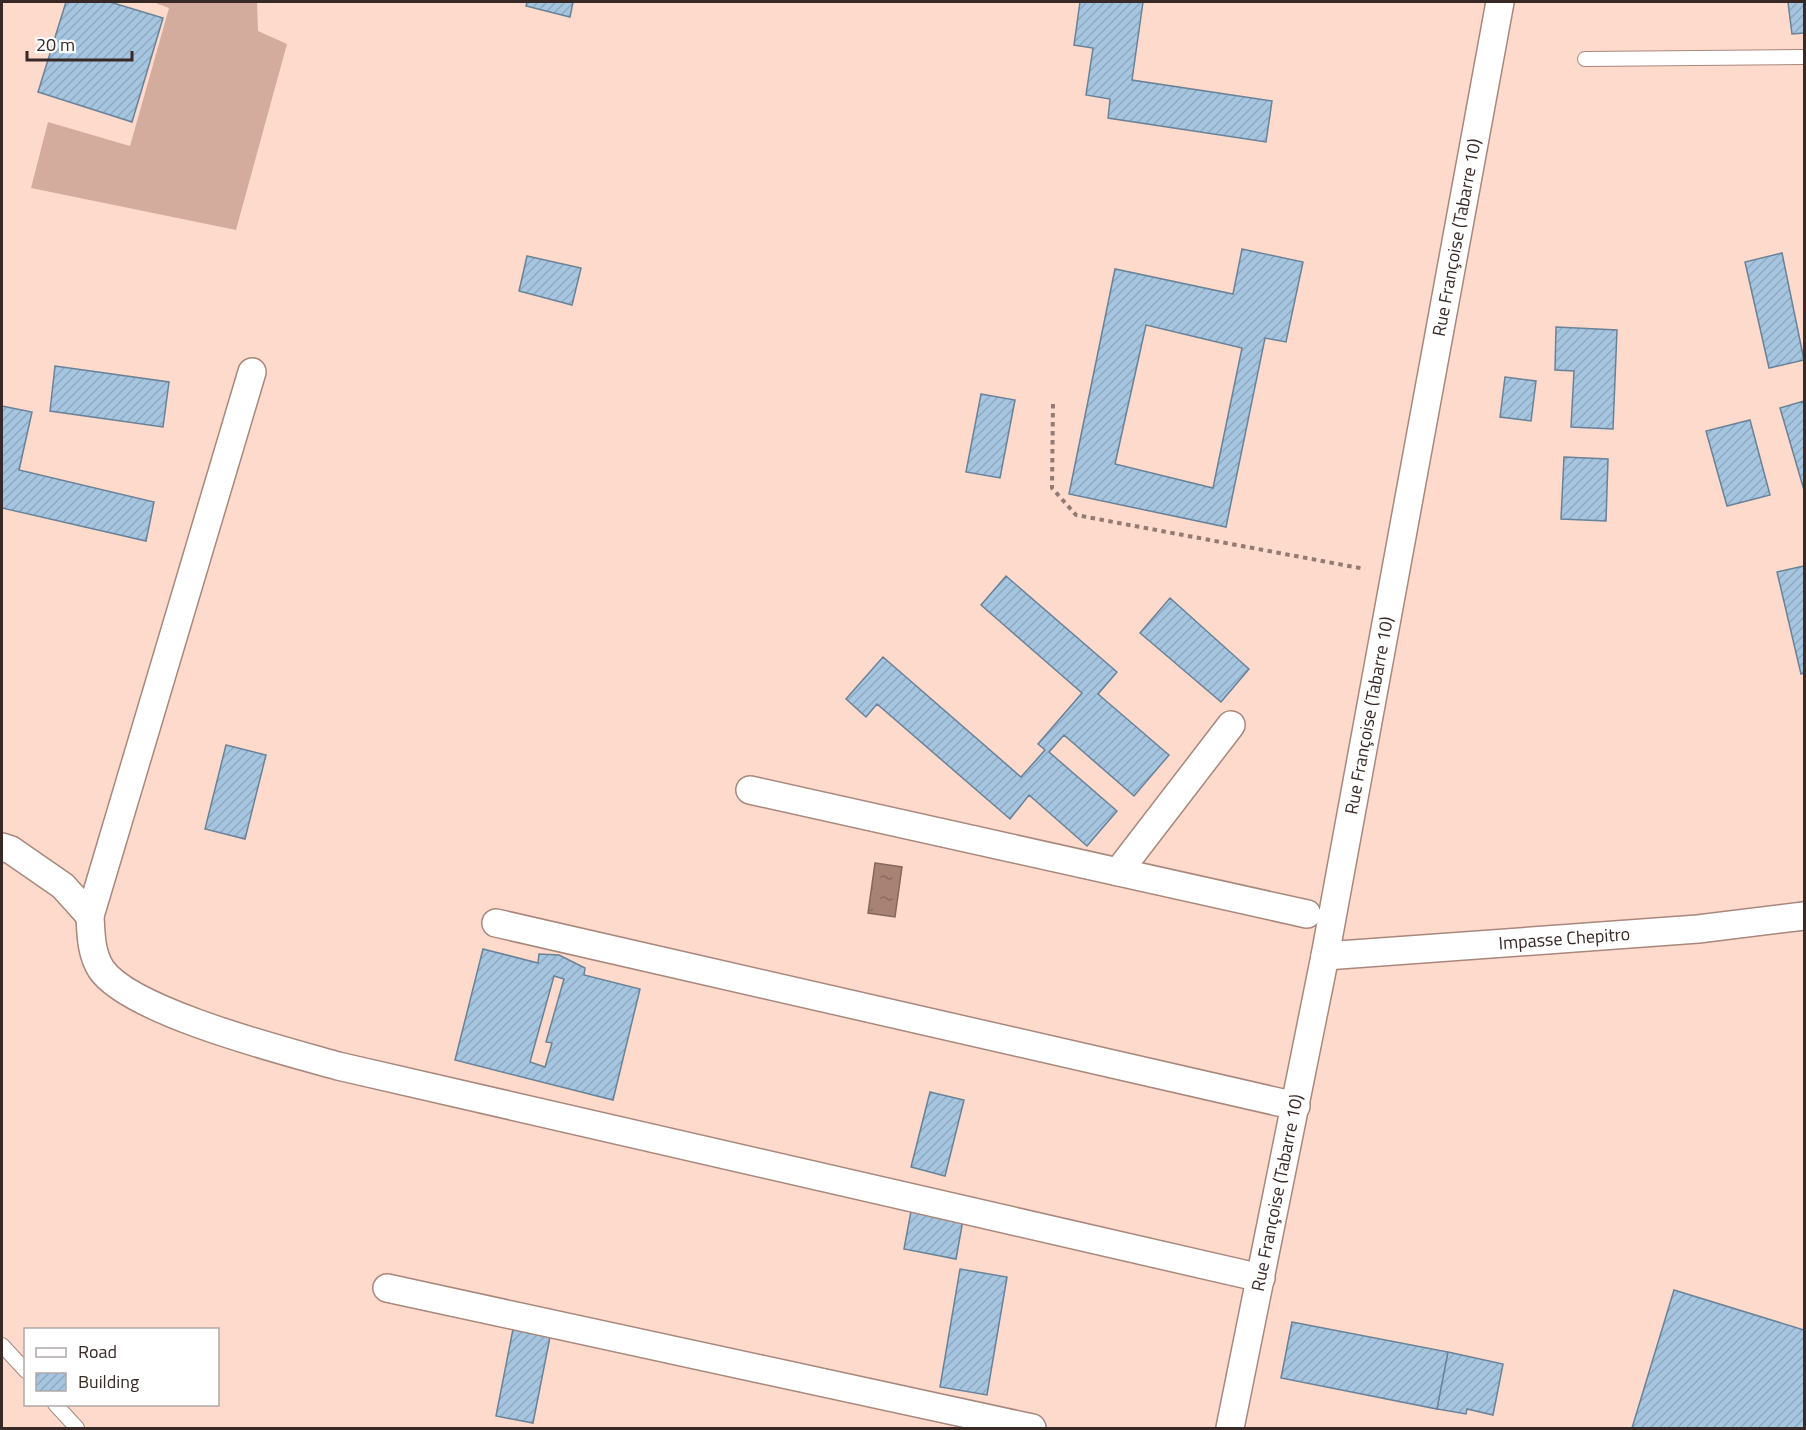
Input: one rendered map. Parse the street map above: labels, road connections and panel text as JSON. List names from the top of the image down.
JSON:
{
  "streets": {
    "street": ["Rue Françoise (Tabarre 10)", "Impasse Chepitro"]
  },
  "crossings": [
    ["Rue Françoise (Tabarre 10)", "Impasse Chepitro"]
  ],
  "legend": ["Road", "Building"],
  "scale_bar": "20 m"
}
